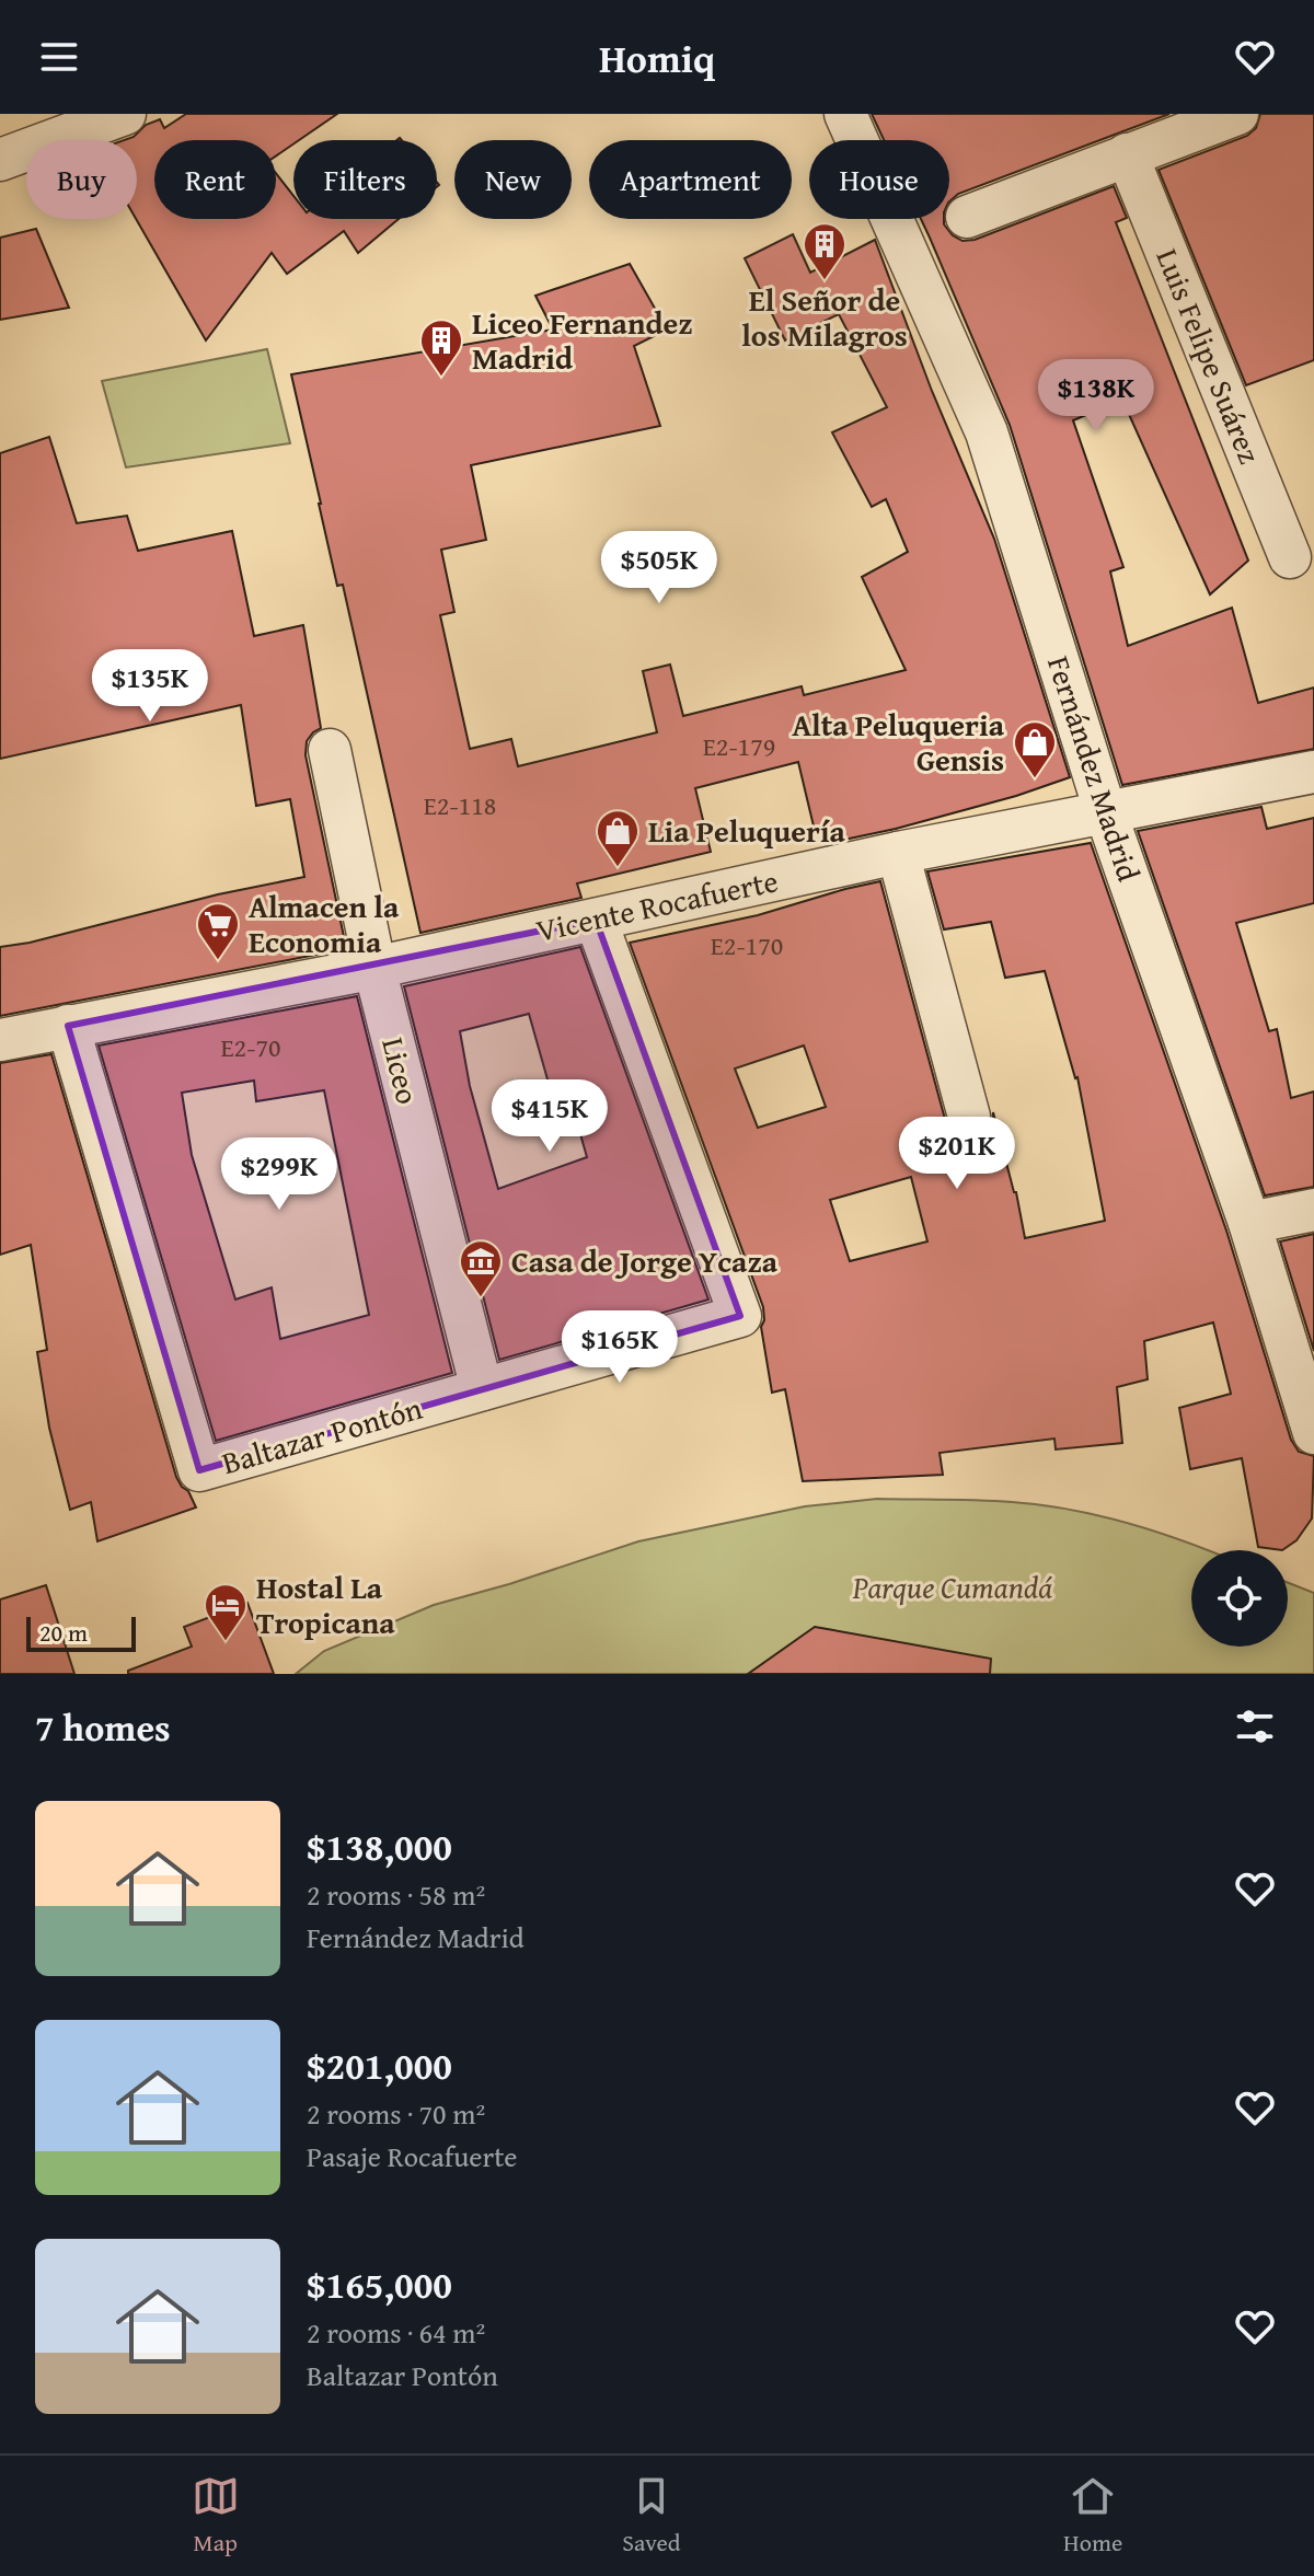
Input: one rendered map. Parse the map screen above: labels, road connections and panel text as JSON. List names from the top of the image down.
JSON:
{
  "streets": {
    "street": [
      "Luis Felipe Suárez",
      "Fernández Madrid",
      "Vicente Rocafuerte",
      "Liceo",
      "Baltazar Pontón"
    ]
  },
  "crossings": [
    ["Fernández Madrid", "Vicente Rocafuerte"],
    ["Vicente Rocafuerte", "Liceo"],
    ["Vicente Rocafuerte", "Baltazar Pontón"],
    ["Liceo", "Baltazar Pontón"]
  ],
  "parks": ["Parque Cumandá"],
  "places": {
    "building": ["El Señor de los Milagros", "Liceo Fernandez Madrid"],
    "shop": ["Alta Peluqueria Gensis", "Lia Peluquería"],
    "supermarket": ["Almacen la Economia"],
    "museum": ["Casa de Jorge Ycaza"],
    "hotel": ["Hostal La Tropicana"]
  },
  "house_numbers": [
    "E2-179",
    "E2-118",
    "E2-170",
    "E2-70"
  ],
  "scale_bar": "20 m",
  "page": {
    "header": "Homiq",
    "chip": [
      "Buy",
      "Rent",
      "Filters",
      "New",
      "Apartment",
      "House"
    ],
    "price": [
      "$138K",
      "$505K",
      "$135K",
      "$415K",
      "$201K",
      "$299K",
      "$165K"
    ],
    "scale": "20 m",
    "heading": "7 homes",
    "list": [
      {
        "name": "$138,000",
        "note": "2 rooms · 58 m² · Fernández Madrid"
      },
      {
        "name": "$201,000",
        "note": "2 rooms · 70 m² · Pasaje Rocafuerte"
      },
      {
        "name": "$165,000",
        "note": "2 rooms · 64 m² · Baltazar Pontón"
      }
    ],
    "tabs": ["Map", "Saved", "Home"]
  }
}
